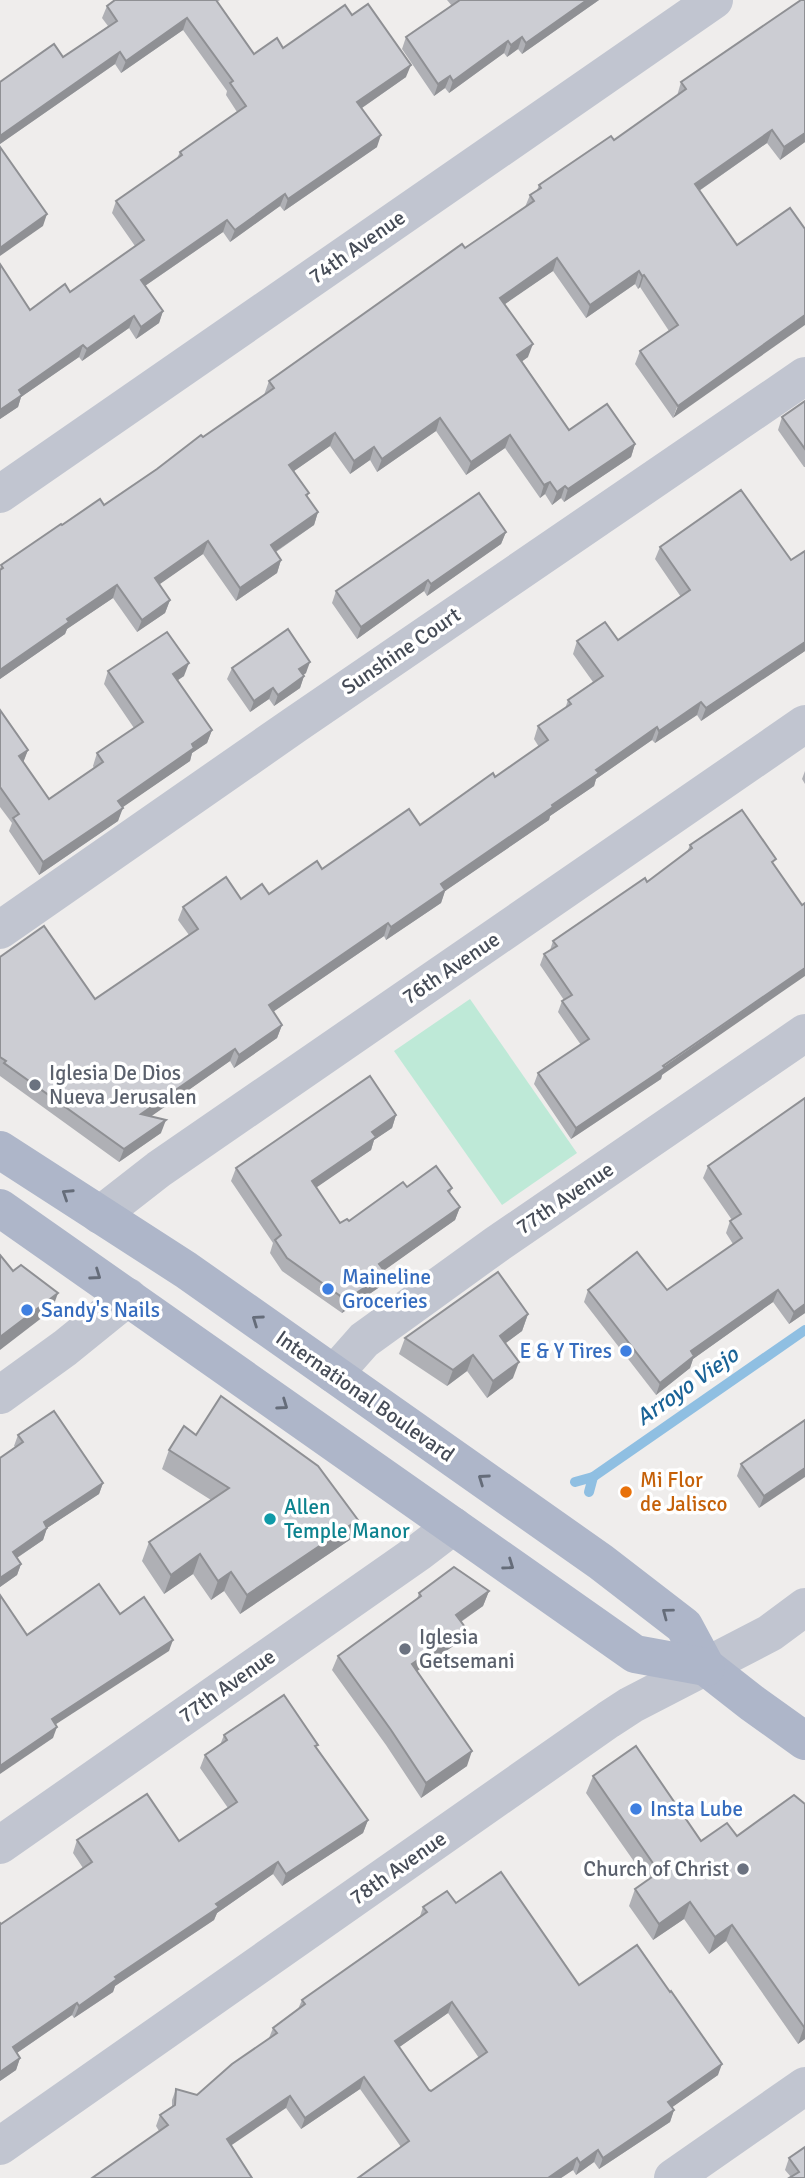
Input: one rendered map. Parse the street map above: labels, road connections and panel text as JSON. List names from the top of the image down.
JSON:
{
  "streets": {
    "main road": ["International Boulevard"],
    "street": [
      "74th Avenue",
      "Sunshine Court",
      "76th Avenue",
      "77th Avenue",
      "78th Avenue"
    ]
  },
  "crossings": [
    ["76th Avenue", "International Boulevard"],
    ["77th Avenue", "International Boulevard"],
    ["International Boulevard", "78th Avenue"]
  ],
  "water": ["Arroyo Viejo"],
  "places": [
    "Iglesia De Dios Nueva Jerusalen",
    "Maineline Groceries",
    "Sandy's Nails",
    "E & Y Tires",
    "Mi Flor de Jalisco",
    "Allen Temple Manor",
    "Iglesia Getsemani",
    "Insta Lube",
    "Church of Christ"
  ]
}
